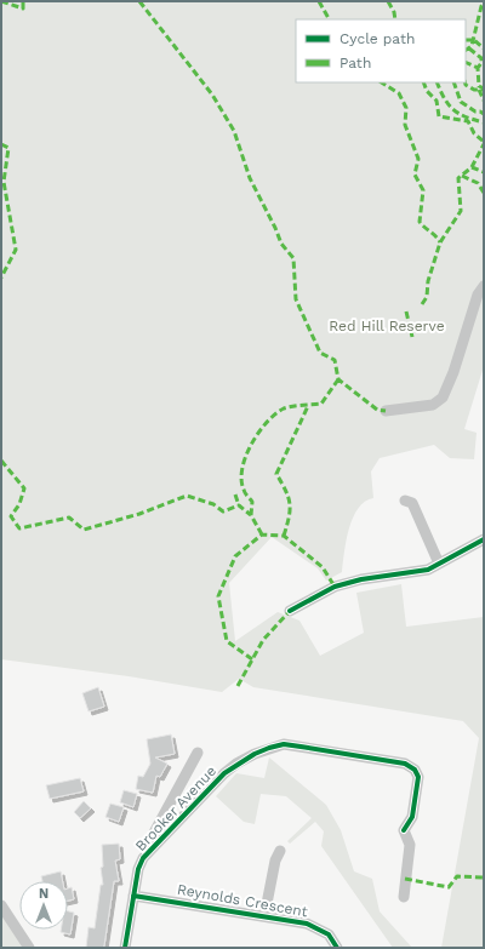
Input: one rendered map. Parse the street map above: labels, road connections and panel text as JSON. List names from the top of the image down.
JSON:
{
  "streets": {
    "street": ["Brooker Avenue", "Reynolds Crescent"]
  },
  "crossings": [
    ["Brooker Avenue", "Reynolds Crescent"]
  ],
  "parks": ["Red Hill Reserve"],
  "legend": ["Cycle path", "Path"],
  "north": "top"
}
